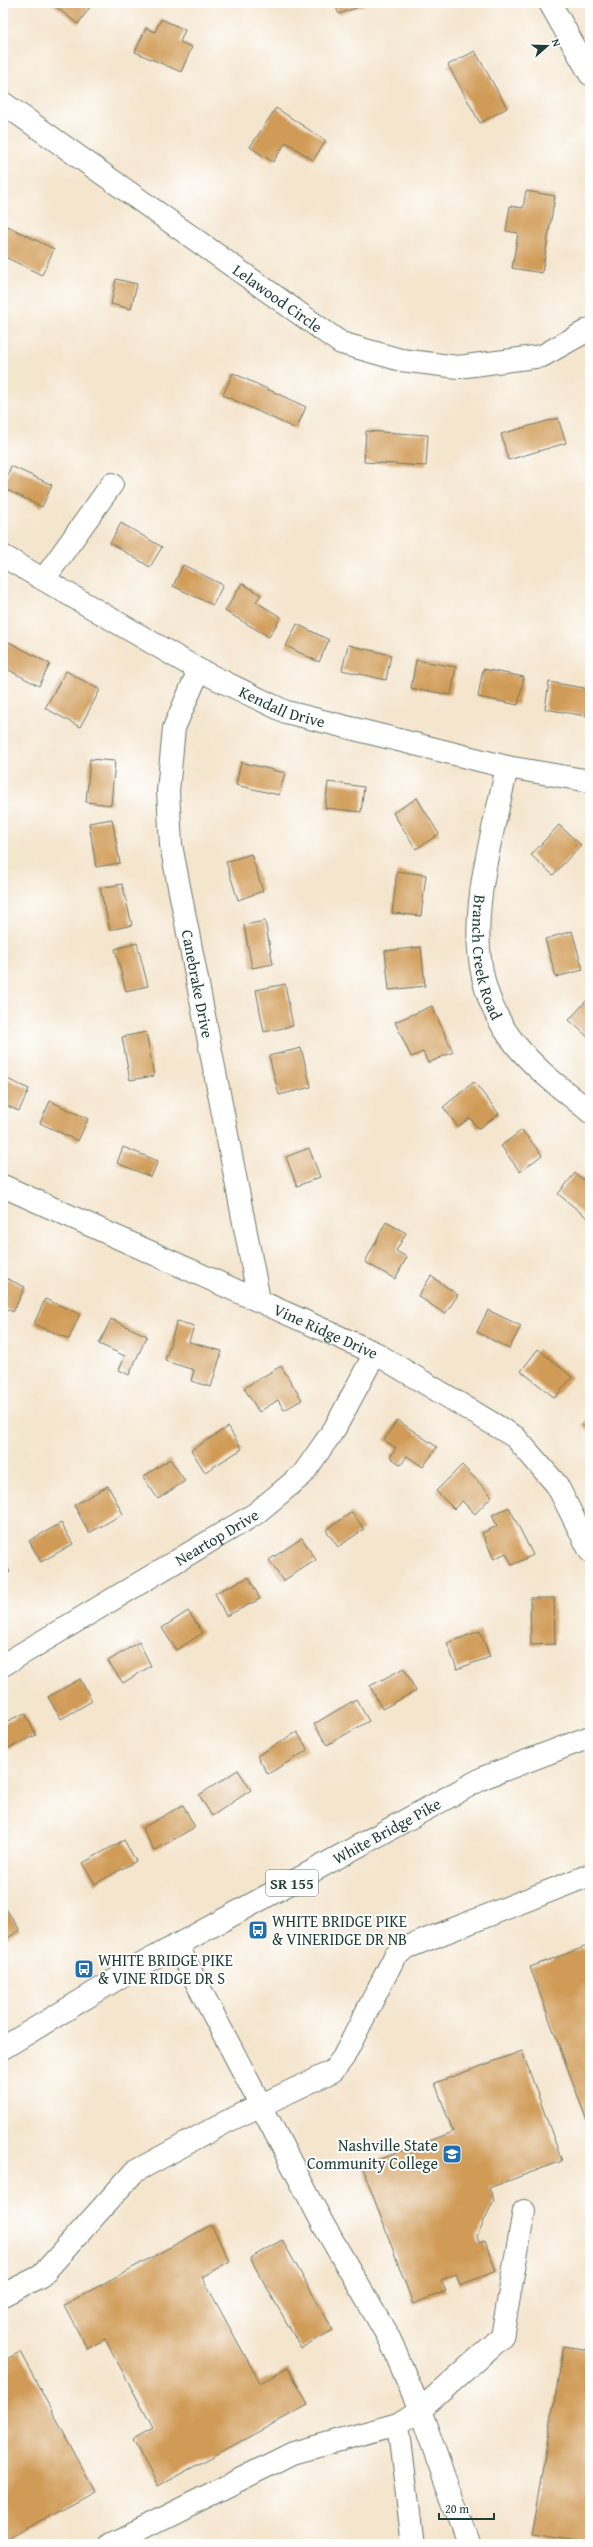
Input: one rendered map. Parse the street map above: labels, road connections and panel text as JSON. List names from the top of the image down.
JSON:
{
  "streets": {
    "street": [
      "Lelawood Circle",
      "Kendall Drive",
      "Branch Creek Road",
      "Canebrake Drive",
      "Vine Ridge Drive",
      "Neartop Drive",
      "White Bridge Pike",
      "SR 155"
    ]
  },
  "crossings": [
    ["Kendall Drive", "Branch Creek Road"],
    ["Kendall Drive", "Canebrake Drive"],
    ["Canebrake Drive", "Vine Ridge Drive"],
    ["Vine Ridge Drive", "Neartop Drive"]
  ],
  "places": {
    "bus stop": ["WHITE BRIDGE PIKE & VINERIDGE DR NB", "WHITE BRIDGE PIKE & VINE RIDGE DR S"],
    "school or university": ["Nashville State Community College"]
  },
  "scale_bar": "20 m",
  "north": "right"
}
